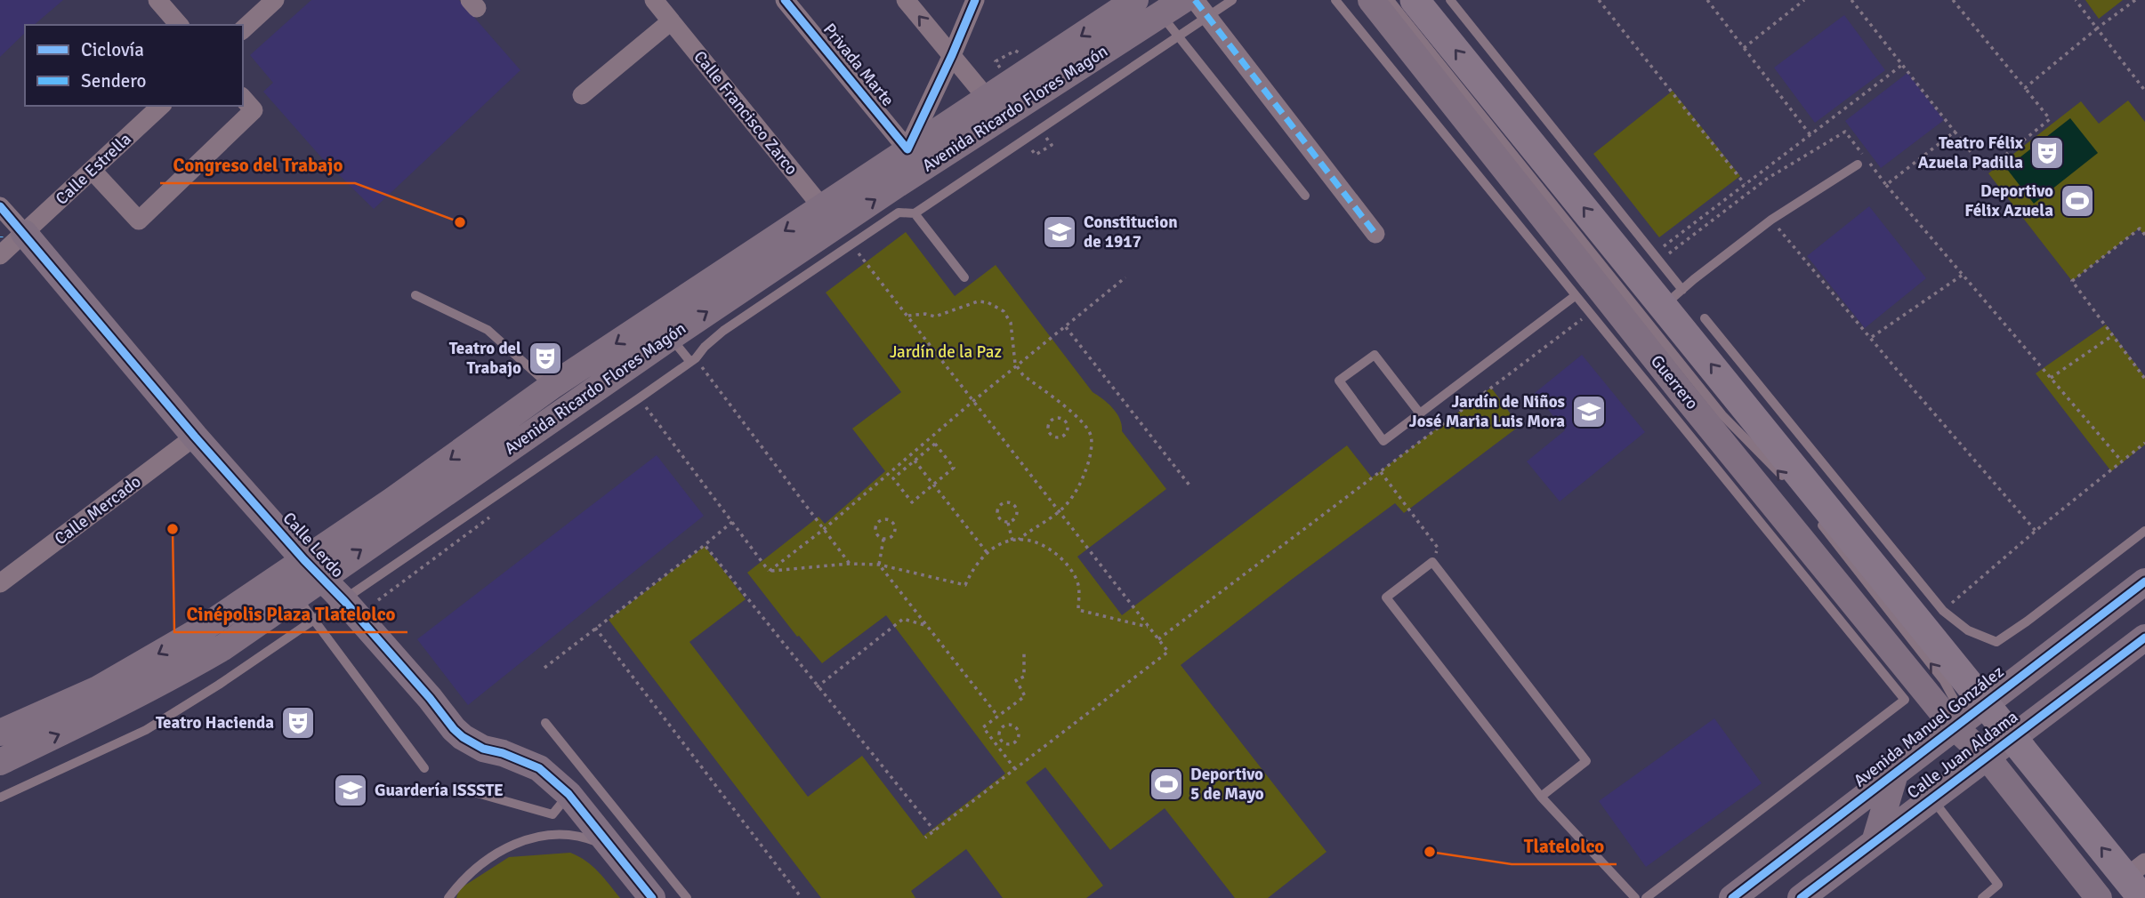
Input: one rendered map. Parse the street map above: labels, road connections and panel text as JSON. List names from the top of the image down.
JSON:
{
  "streets": {
    "main road": [
      "Avenida Ricardo Flores Magón",
      "Guerrero",
      "Calle Lerdo",
      "Avenida Manuel González",
      "Calle Juan Aldama"
    ],
    "street": [
      "Privada Marte",
      "Calle Francisco Zarco",
      "Calle Estrella",
      "Calle Mercado"
    ]
  },
  "crossings": [
    ["Privada Marte", "Avenida Ricardo Flores Magón"],
    ["Avenida Ricardo Flores Magón", "Calle Francisco Zarco"],
    ["Avenida Ricardo Flores Magón", "Calle Lerdo"],
    ["Calle Estrella", "Calle Lerdo"],
    ["Guerrero", "Avenida Manuel González"],
    ["Guerrero", "Calle Juan Aldama"],
    ["Calle Mercado", "Calle Lerdo"],
    ["Avenida Manuel González", "Calle Juan Aldama"]
  ],
  "parks": ["Jardín de la Paz"],
  "places": {
    "theatre": ["Teatro Félix Azuela Padilla", "Teatro del Trabajo", "Teatro Hacienda"],
    "sports": ["Deportivo Félix Azuela", "Deportivo 5 de Mayo"],
    "other": ["Congreso del Trabajo", "Cinépolis Plaza Tlatelolco", "Tlatelolco"],
    "school or university": ["Constitucion de 1917", "Jardín de Niños José Maria Luis Mora", "Guardería ISSSTE"]
  },
  "legend": ["Ciclovía", "Sendero"]
}
